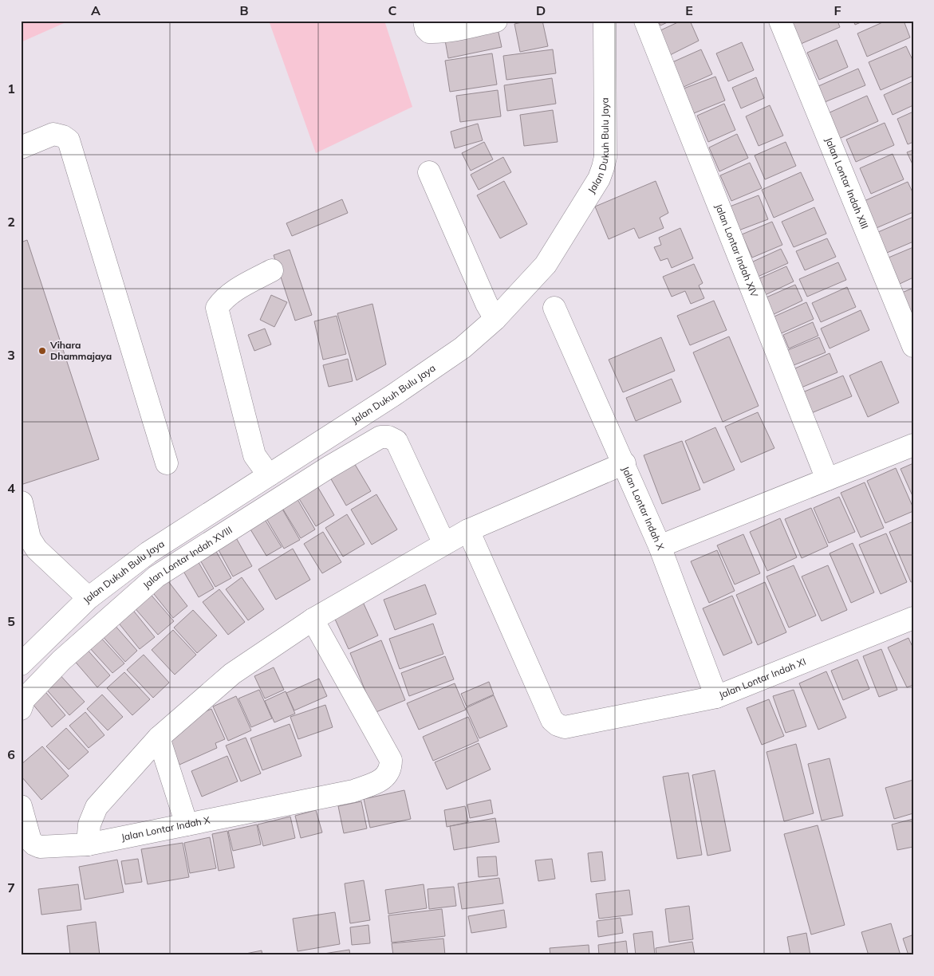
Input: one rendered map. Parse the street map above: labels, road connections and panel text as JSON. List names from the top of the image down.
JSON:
{
  "streets": {
    "street": [
      "Jalan Dukuh Bulu Jaya",
      "Jalan Lontar Indah XIII",
      "Jalan Lontar Indah XIV",
      "Jalan Lontar Indah X",
      "Jalan Lontar Indah XVIII",
      "Jalan Lontar Indah XI"
    ]
  },
  "crossings": [
    ["Jalan Lontar Indah XIV", "Jalan Lontar Indah X"],
    ["Jalan Lontar Indah X", "Jalan Lontar Indah XI"]
  ],
  "places": ["Vihara Dhammajaya"],
  "grid": {
    "columns": [
      "A",
      "B",
      "C",
      "D",
      "E",
      "F"
    ],
    "rows": [
      "1",
      "2",
      "3",
      "4",
      "5",
      "6",
      "7"
    ]
  }
}
